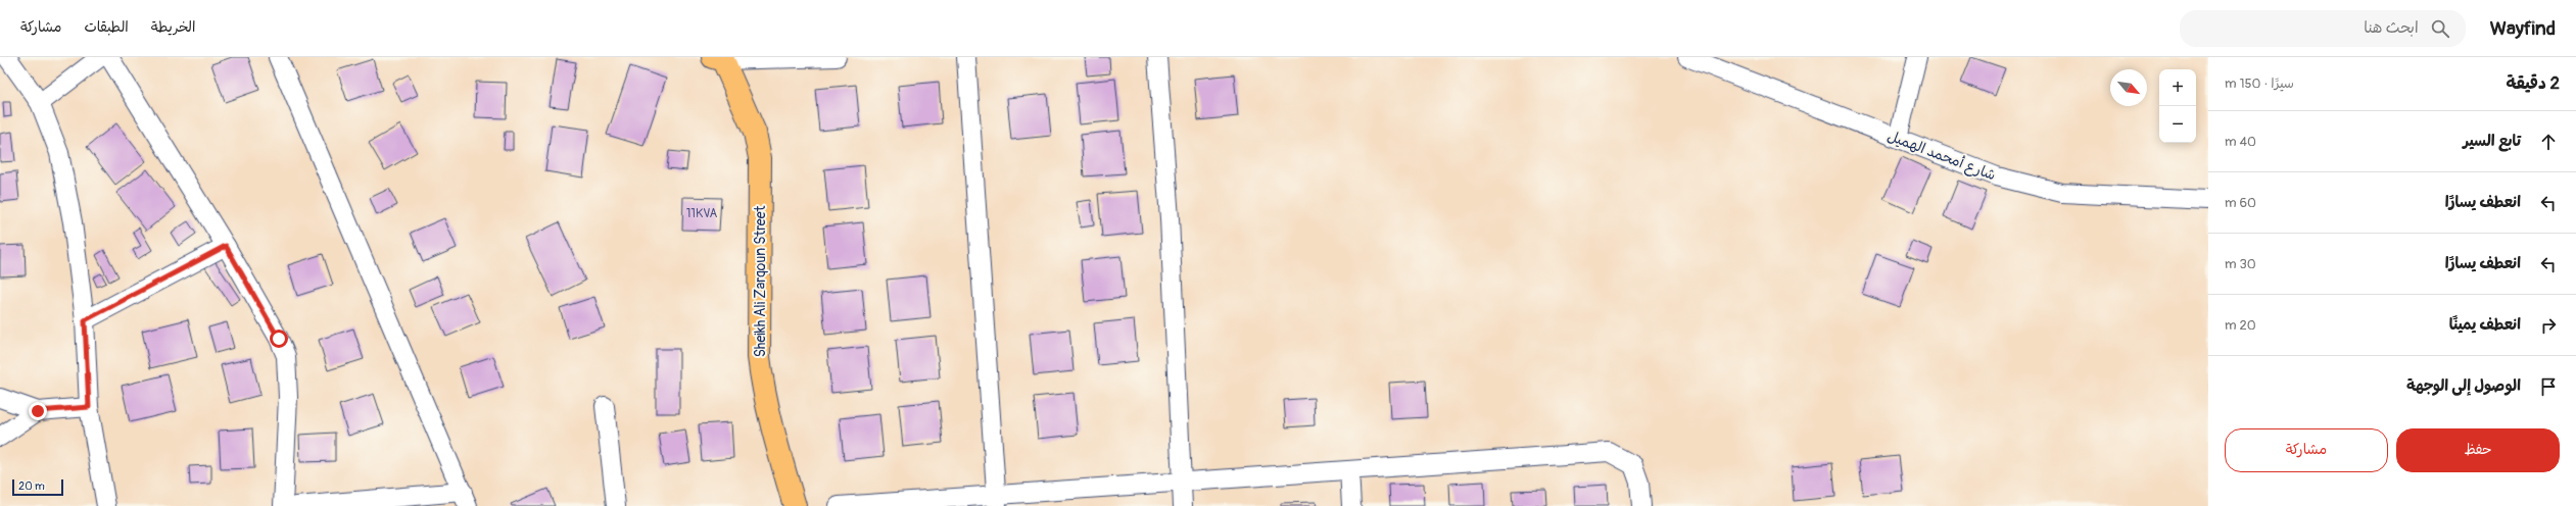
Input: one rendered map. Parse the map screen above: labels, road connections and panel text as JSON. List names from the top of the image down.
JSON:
{
  "streets": {
    "main road": ["Sheikh Ali Zarqoun Street"],
    "street": ["شارع أمحمد الهميل"]
  },
  "house_numbers": ["11KVA"],
  "scale_bar": "20 m",
  "north": "bottom right",
  "page": {
    "header": "Wayfind",
    "search": "ابحث هنا",
    "nav": ["الخريطة", "الطبقات", "مشاركة"],
    "heading": ["2 دقيقة", "سيرًا · 150 m"],
    "map_buttons": ["+", "−"],
    "list": [
      ["تابع السير", "40 m"],
      ["انعطف يسارًا", "60 m"],
      ["انعطف يسارًا", "30 m"],
      ["انعطف يمينًا", "20 m"],
      "الوصول إلى الوجهة"
    ],
    "buttons": ["حفظ", "مشاركة"],
    "scale": "20 m"
  }
}
